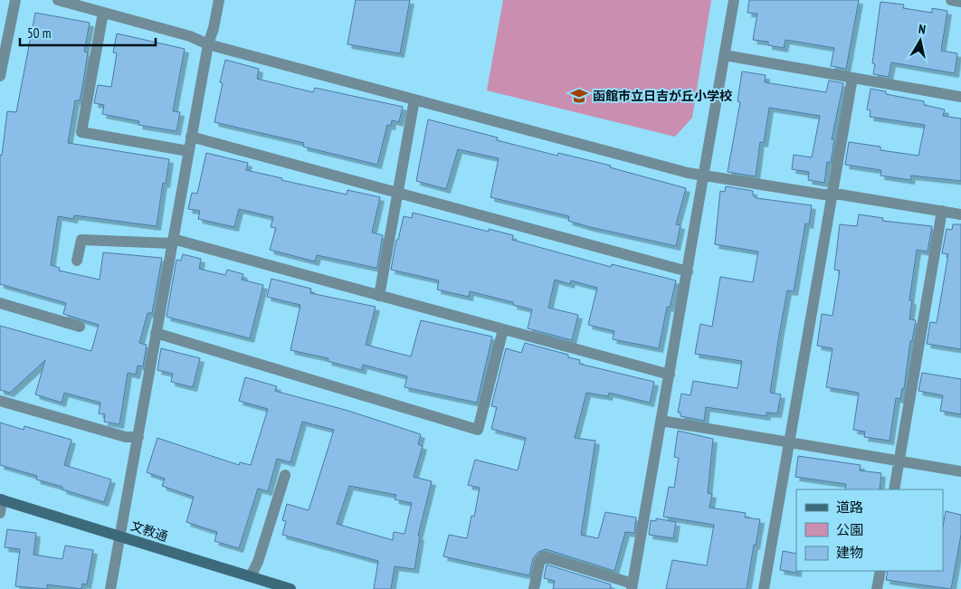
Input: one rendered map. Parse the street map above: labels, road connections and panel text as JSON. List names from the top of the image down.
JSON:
{
  "streets": {
    "street": ["文教通"]
  },
  "places": {
    "school or university": ["函館市立日吉が丘小学校"]
  },
  "legend": ["道路", "公園", "建物"],
  "scale_bar": "50 m",
  "north": "top"
}
